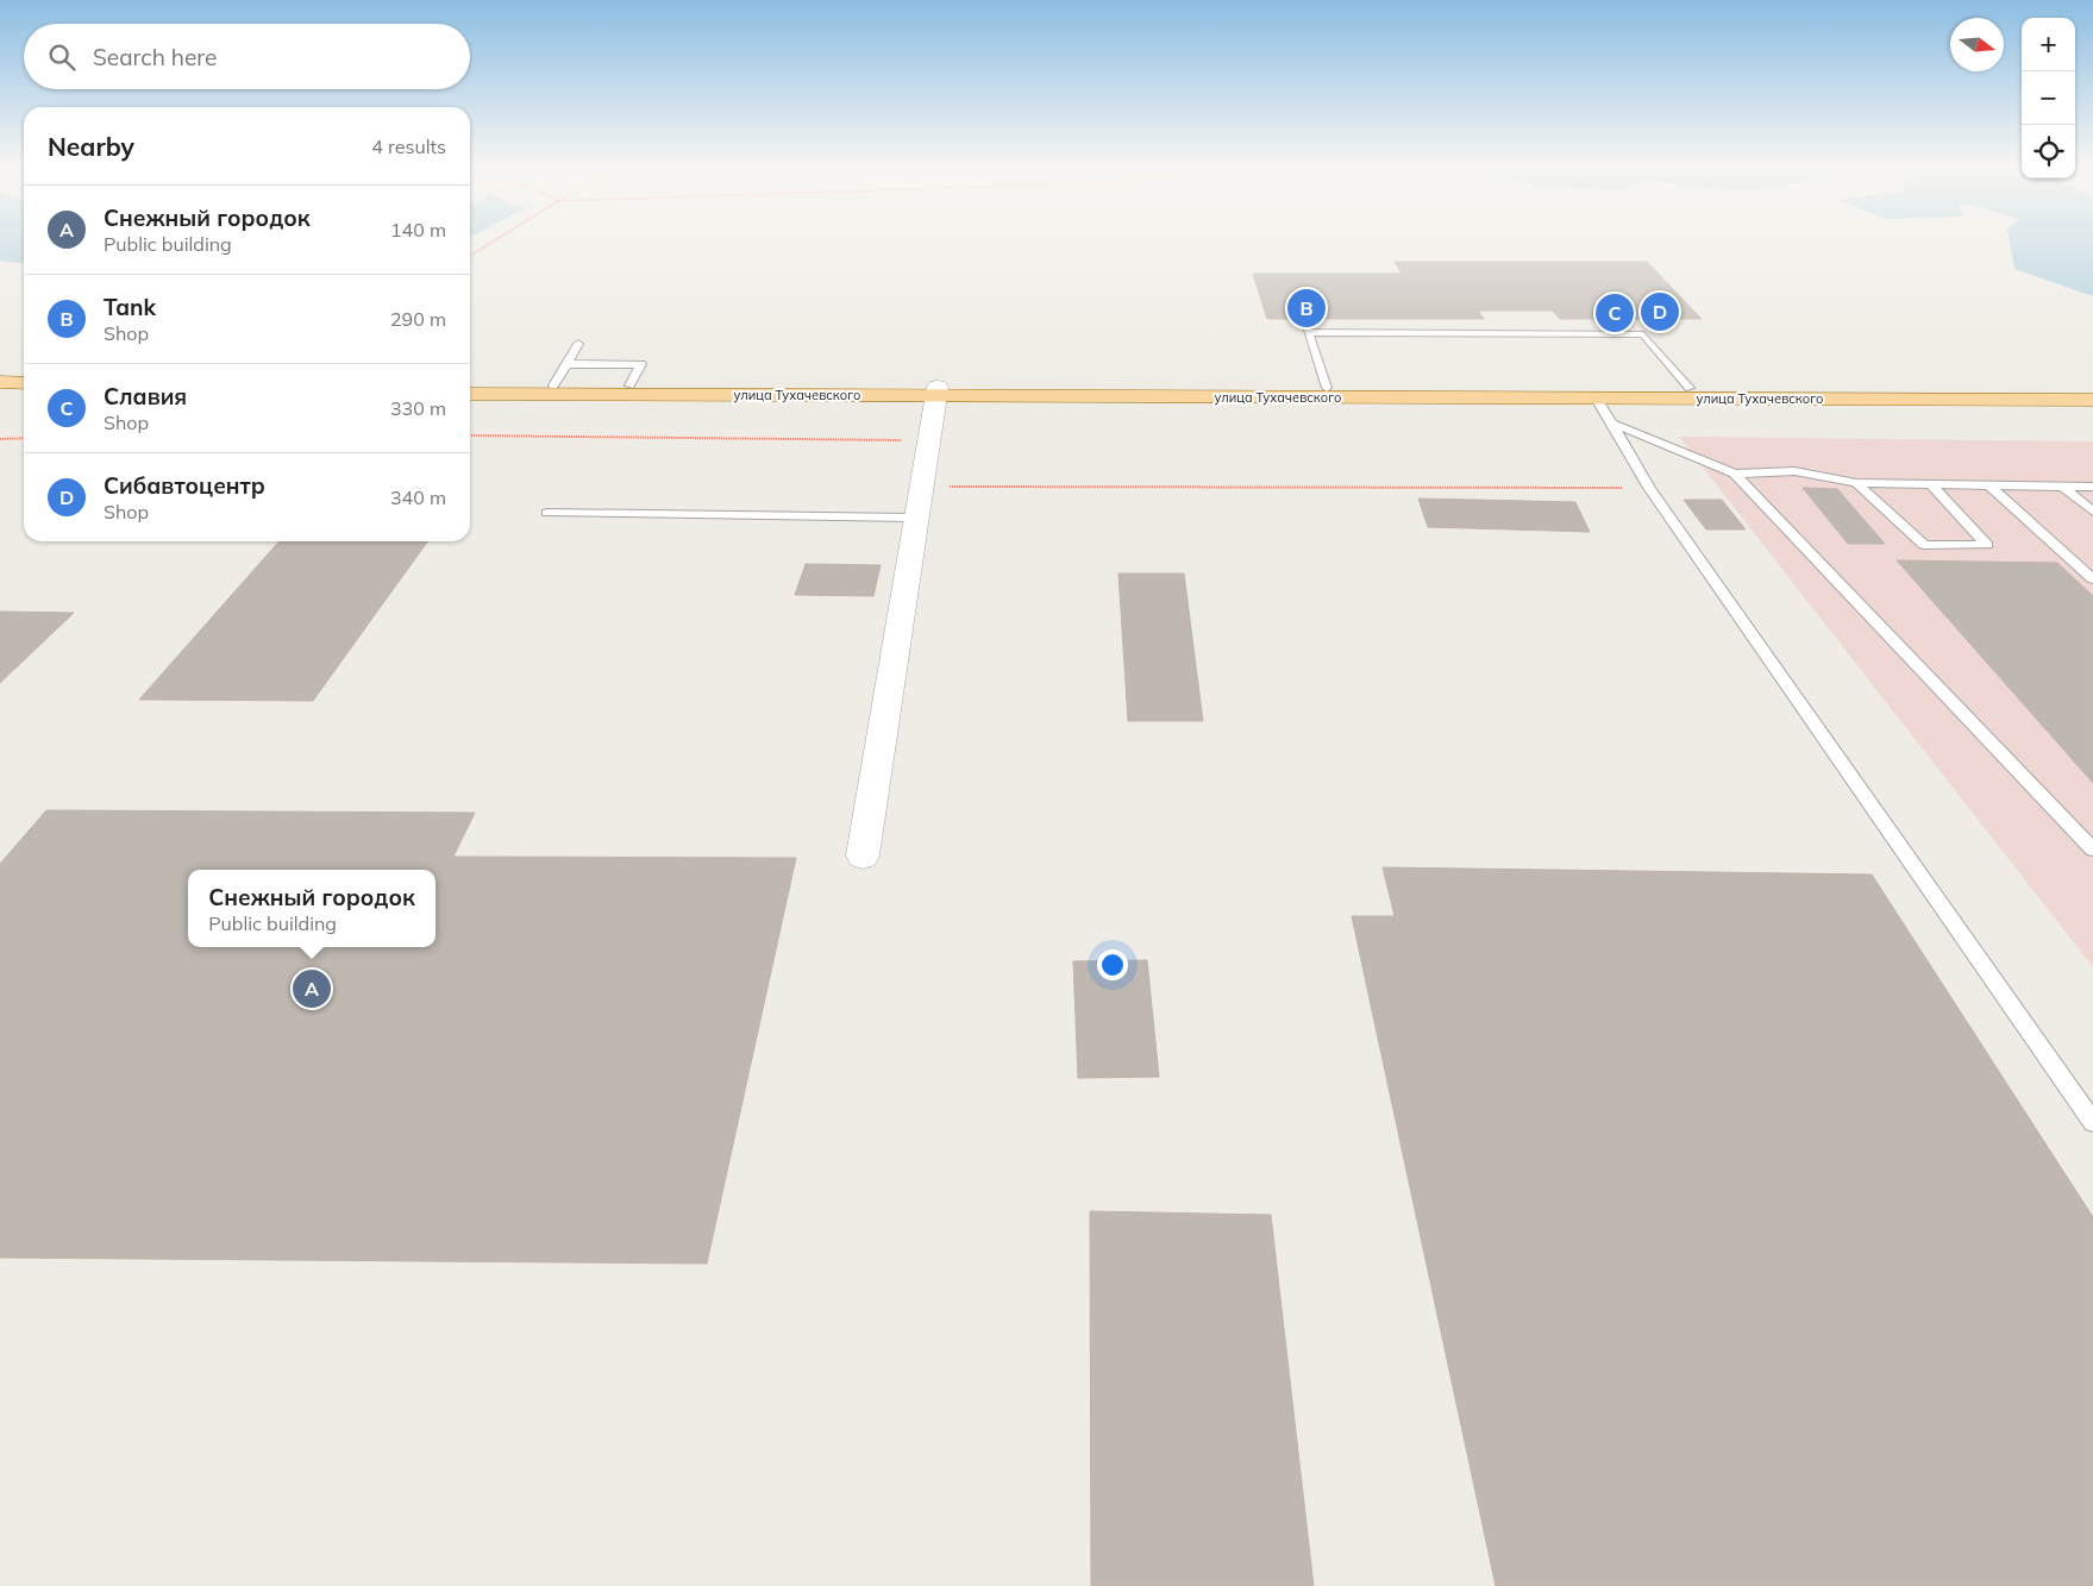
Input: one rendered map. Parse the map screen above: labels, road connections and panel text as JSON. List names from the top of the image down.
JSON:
{
  "streets": {
    "main road": ["улица Тухачевского"]
  },
  "north": "right",
  "page": {
    "map_buttons": ["+", "−"],
    "search": "Search here",
    "heading": ["Nearby", "4 results"],
    "list": [
      {
        "mark": "A",
        "name": "Снежный городок",
        "note": "Public building",
        "value": "140 m"
      },
      {
        "mark": "B",
        "name": "Tank",
        "note": "Shop",
        "value": "290 m"
      },
      {
        "mark": "C",
        "name": "Славия",
        "note": "Shop",
        "value": "330 m"
      },
      {
        "mark": "D",
        "name": "Сибавтоцентр",
        "note": "Shop",
        "value": "340 m"
      }
    ],
    "pins": [
      "B",
      "D",
      "C",
      "A"
    ],
    "popup": ["Снежный городок", "Public building"]
  }
}
